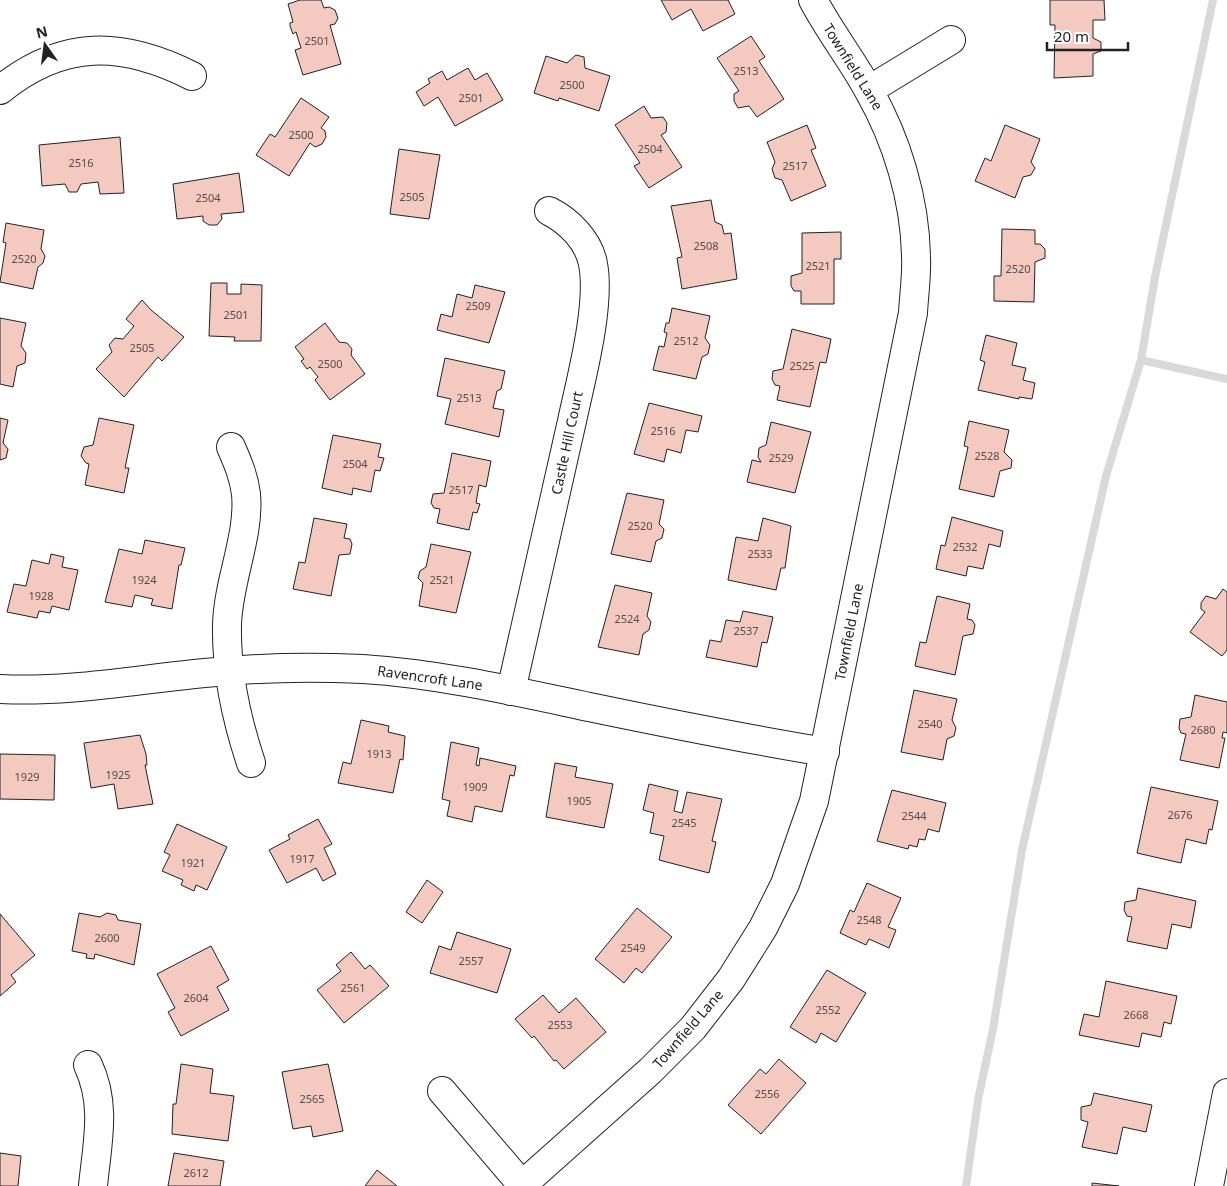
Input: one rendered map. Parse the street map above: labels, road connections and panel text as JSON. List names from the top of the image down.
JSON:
{
  "streets": {
    "street": ["Townfield Lane", "Castle Hill Court", "Ravencroft Lane"]
  },
  "crossings": [
    ["Townfield Lane", "Ravencroft Lane"],
    ["Castle Hill Court", "Ravencroft Lane"]
  ],
  "house_numbers": [
    "2501",
    "2513",
    "2500",
    "2501",
    "2500",
    "2504",
    "2516",
    "2517",
    "2505",
    "2504",
    "2508",
    "2520",
    "2521",
    "2520",
    "2509",
    "2501",
    "2512",
    "2505",
    "2500",
    "2525",
    "2513",
    "2516",
    "2528",
    "2529",
    "2504",
    "2517",
    "2520",
    "2532",
    "2533",
    "1924",
    "2521",
    "1928",
    "2524",
    "2537",
    "2540",
    "2680",
    "1913",
    "1925",
    "1929",
    "1909",
    "1905",
    "2676",
    "2544",
    "2545",
    "1917",
    "1921",
    "2548",
    "2600",
    "2549",
    "2557",
    "2561",
    "2604",
    "2552",
    "2668",
    "2553",
    "2556",
    "2565",
    "2612"
  ],
  "scale_bar": "20 m",
  "north": "top"
}
